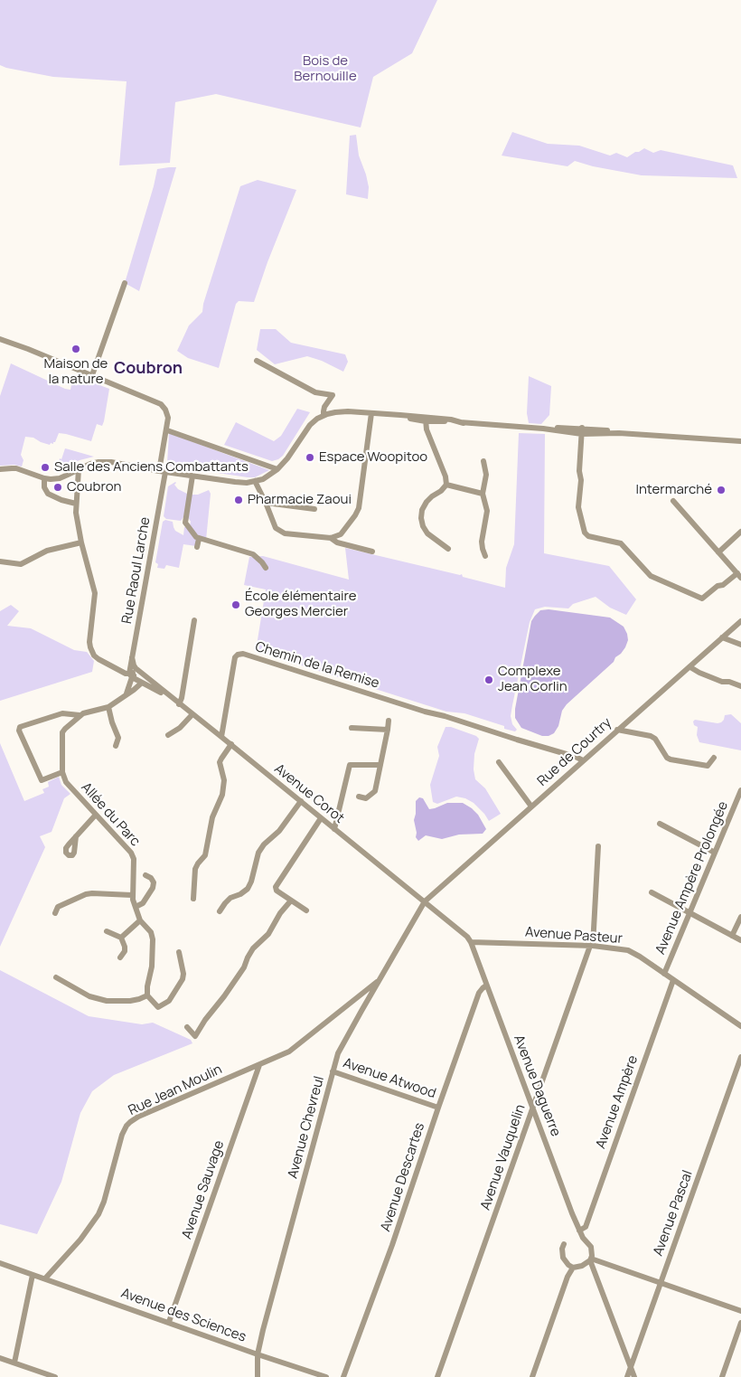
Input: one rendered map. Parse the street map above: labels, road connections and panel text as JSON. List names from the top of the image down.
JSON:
{
  "streets": {
    "street": [
      "Rue Raoul Larche",
      "Chemin de la Remise",
      "Rue de Courtry",
      "Avenue Corot",
      "Allée du Parc",
      "Avenue Ampère Prolongée",
      "Avenue Pasteur",
      "Avenue Atwood",
      "Avenue Daguerre",
      "Rue Jean Moulin",
      "Avenue Ampère",
      "Avenue Chevreul",
      "Avenue Vauquelin",
      "Avenue Descartes",
      "Avenue Sauvage",
      "Avenue Pascal",
      "Avenue des Sciences"
    ]
  },
  "crossings": [
    ["Rue Raoul Larche", "Avenue Corot"],
    ["Chemin de la Remise", "Rue de Courtry"],
    ["Chemin de la Remise", "Avenue Corot"],
    ["Rue de Courtry", "Avenue Corot"],
    ["Rue de Courtry", "Avenue Chevreul"],
    ["Avenue Corot", "Avenue Chevreul"],
    ["Avenue Ampère Prolongée", "Avenue Pasteur"],
    ["Avenue Pasteur", "Avenue Daguerre"],
    ["Avenue Pasteur", "Avenue Ampère"],
    ["Avenue Pasteur", "Avenue Vauquelin"],
    ["Avenue Atwood", "Avenue Chevreul"],
    ["Avenue Atwood", "Avenue Descartes"],
    ["Avenue Daguerre", "Avenue Ampère"],
    ["Avenue Daguerre", "Avenue Vauquelin"],
    ["Avenue Daguerre", "Avenue Descartes"],
    ["Rue Jean Moulin", "Avenue Chevreul"],
    ["Rue Jean Moulin", "Avenue Sauvage"],
    ["Rue Jean Moulin", "Avenue des Sciences"],
    ["Avenue Chevreul", "Avenue des Sciences"],
    ["Avenue Sauvage", "Avenue des Sciences"]
  ],
  "districts": ["Coubron"],
  "parks": ["Bois de Bernouille"],
  "places": [
    "Maison de la nature",
    "Espace Woopitoo",
    "Salle des Anciens Combattants",
    "Coubron",
    "Intermarché",
    "Pharmacie Zaoui",
    "École élémentaire Georges Mercier",
    "Complexe Jean Corlin"
  ]
}
